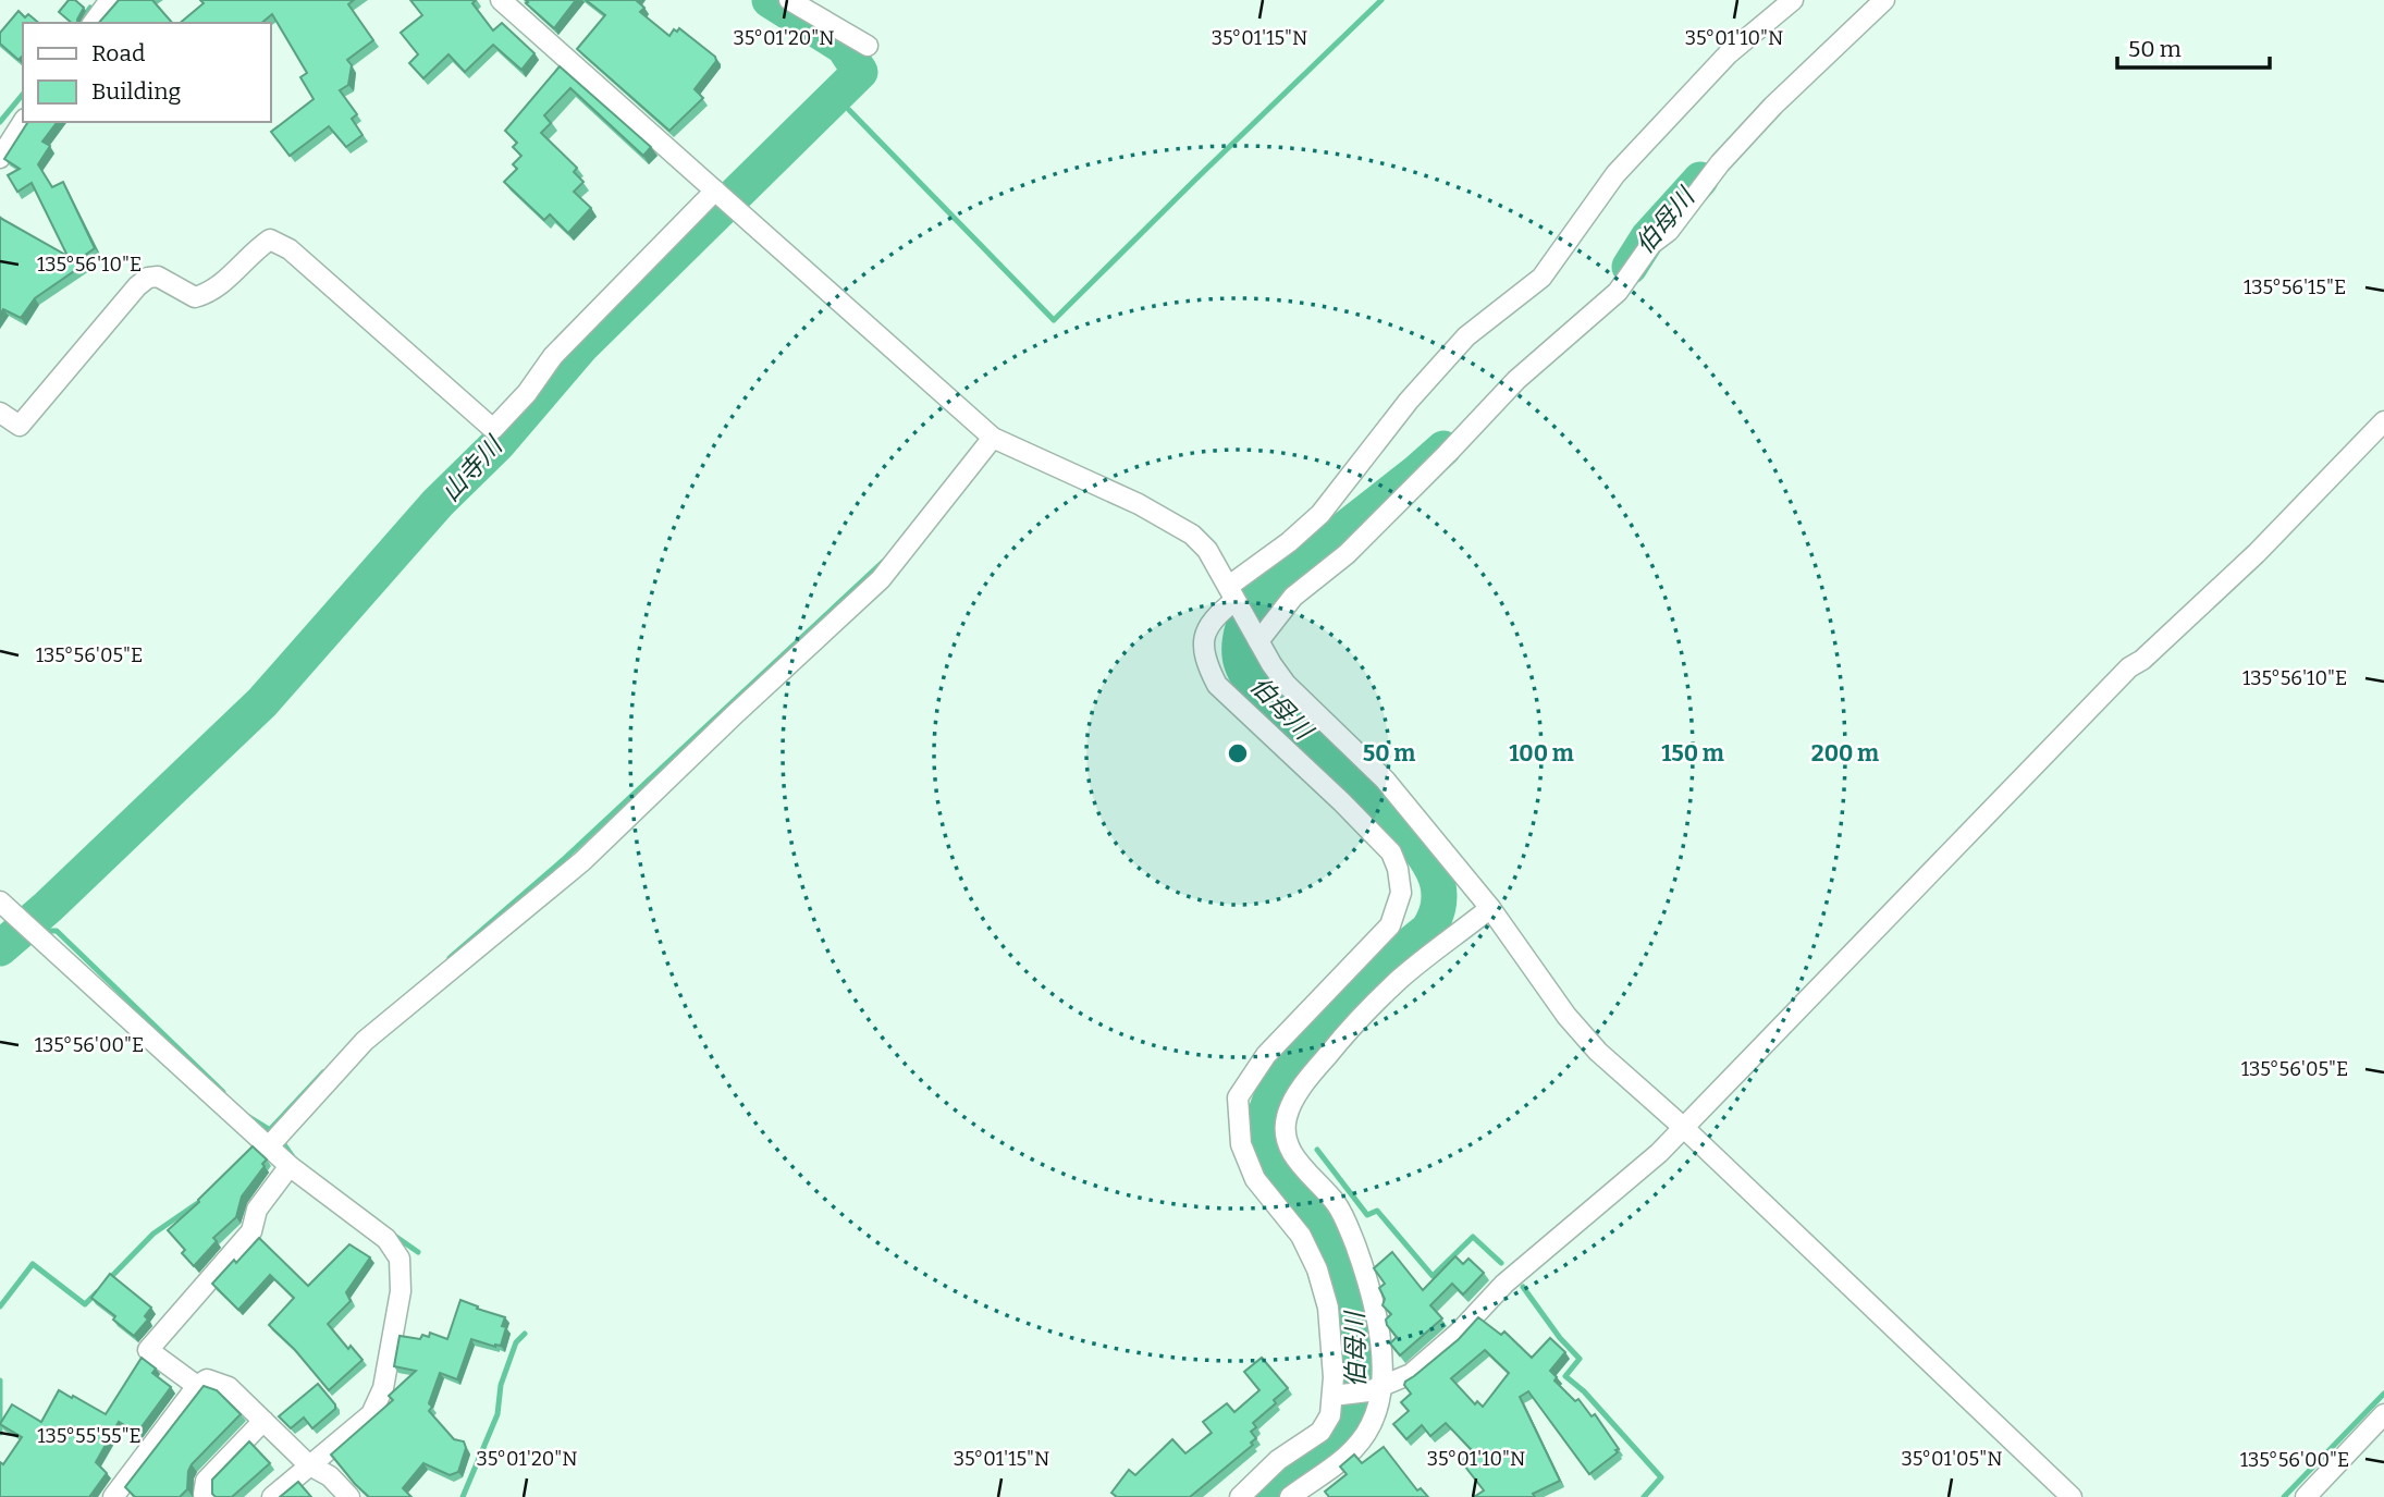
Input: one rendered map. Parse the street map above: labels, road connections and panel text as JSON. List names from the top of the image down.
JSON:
{
  "water": ["伯母川", "山寺川"],
  "legend": ["Road", "Building"],
  "scale_bar": "50 m",
  "coordinates": [
    "35°01'20\"N",
    "35°01'15\"N",
    "35°01'10\"N",
    "135°56'10\"E",
    "135°56'15\"E",
    "135°56'05\"E",
    "135°56'00\"E",
    "135°55'55\"E",
    "35°01'05\"N"
  ],
  "rings": [
    "50 m",
    "100 m",
    "150 m",
    "200 m"
  ]
}
